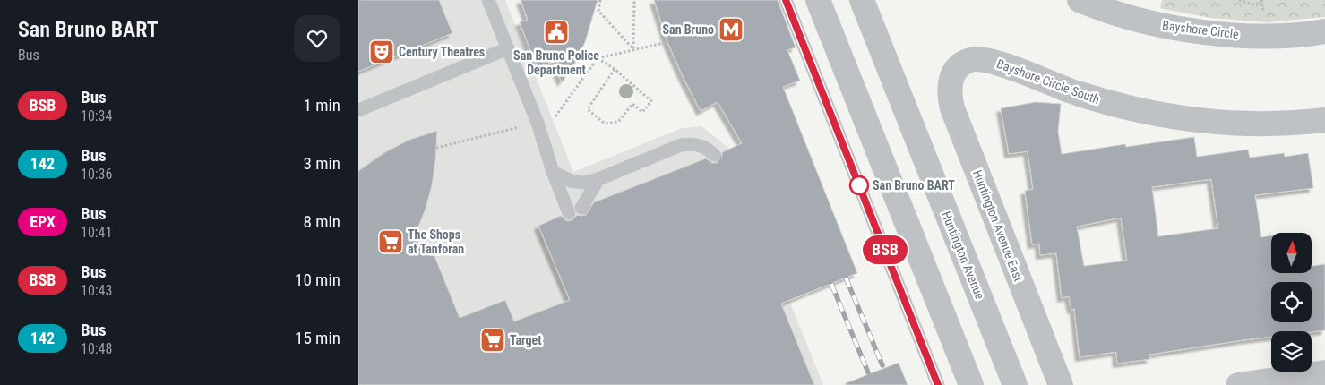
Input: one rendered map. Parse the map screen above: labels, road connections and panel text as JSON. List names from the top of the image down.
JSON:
{
  "streets": {
    "street": [
      "Bayshore Circle",
      "Bayshore Circle South",
      "Huntington Avenue East",
      "Huntington Avenue"
    ]
  },
  "crossings": [
    ["Bayshore Circle South", "Huntington Avenue East"]
  ],
  "places": {
    "metro station": ["San Bruno"],
    "public building": ["San Bruno Police Department"],
    "theatre": ["Century Theatres"],
    "other": ["San Bruno BART"],
    "supermarket": ["The Shops at Tanforan", "Target"]
  },
  "lines": ["bus line BSB"],
  "north": "top",
  "page": {
    "heading": ["San Bruno BART", "Bus"],
    "on_map": "BSB",
    "list": [
      {
        "mark": "BSB",
        "name": "Bus",
        "note": "10:34",
        "value": "1 min"
      },
      {
        "mark": "142",
        "name": "Bus",
        "note": "10:36",
        "value": "3 min"
      },
      {
        "mark": "EPX",
        "name": "Bus",
        "note": "10:41",
        "value": "8 min"
      },
      {
        "mark": "BSB",
        "name": "Bus",
        "note": "10:43",
        "value": "10 min"
      },
      {
        "mark": "142",
        "name": "Bus",
        "note": "10:48",
        "value": "15 min"
      }
    ]
  }
}
